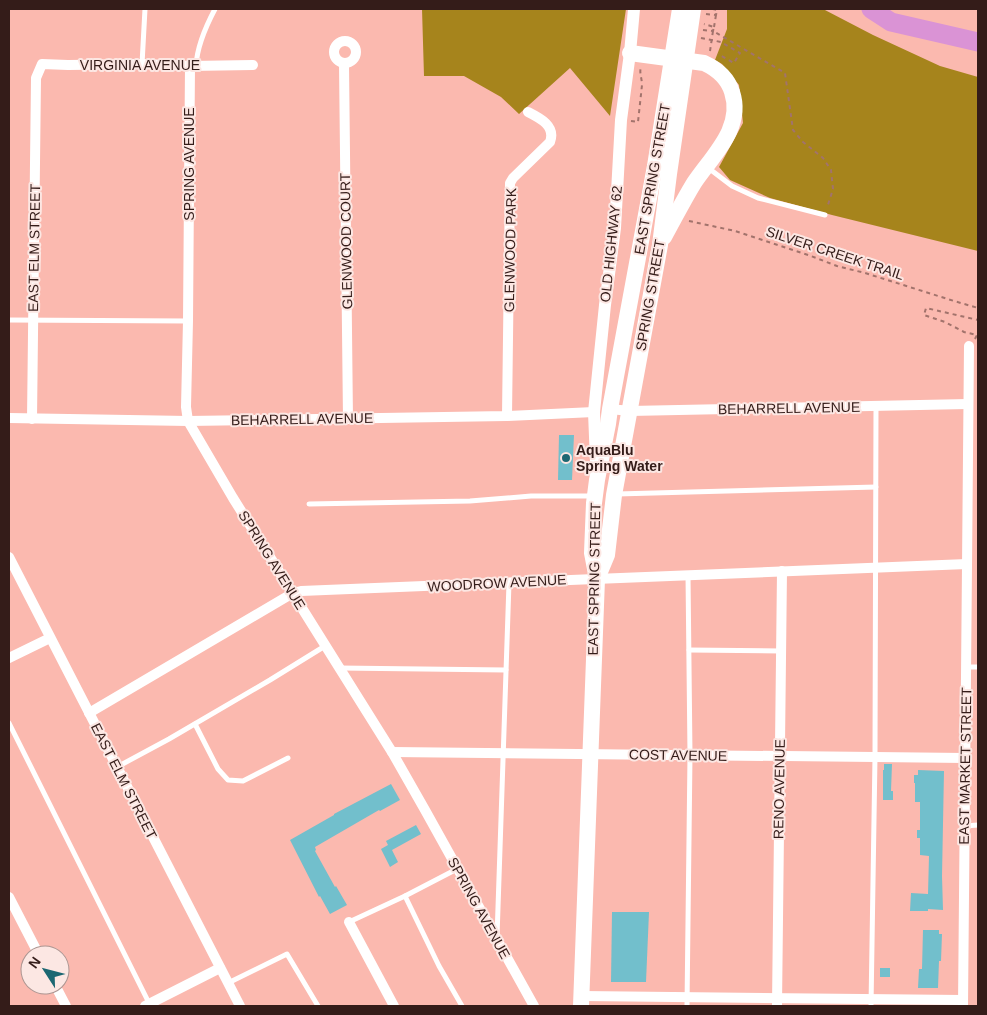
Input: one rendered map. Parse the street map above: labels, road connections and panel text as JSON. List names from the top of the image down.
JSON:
{
  "streets": {
    "main road": ["EAST SPRING STREET", "SPRING STREET"],
    "street": [
      "VIRGINIA AVENUE",
      "SPRING AVENUE",
      "GLENWOOD COURT",
      "OLD HIGHWAY 62",
      "EAST ELM STREET",
      "GLENWOOD PARK",
      "BEHARRELL AVENUE",
      "WOODROW AVENUE",
      "COST AVENUE",
      "EAST MARKET STREET",
      "RENO AVENUE"
    ],
    "path": ["SILVER CREEK TRAIL"]
  },
  "crossings": [
    ["VIRGINIA AVENUE", "SPRING AVENUE"],
    ["VIRGINIA AVENUE", "EAST ELM STREET"],
    ["SPRING AVENUE", "BEHARRELL AVENUE"],
    ["SPRING AVENUE", "WOODROW AVENUE"],
    ["SPRING AVENUE", "COST AVENUE"],
    ["EAST SPRING STREET", "OLD HIGHWAY 62"],
    ["EAST SPRING STREET", "SPRING STREET"],
    ["EAST SPRING STREET", "BEHARRELL AVENUE"],
    ["EAST SPRING STREET", "WOODROW AVENUE"],
    ["EAST SPRING STREET", "COST AVENUE"],
    ["GLENWOOD COURT", "BEHARRELL AVENUE"],
    ["OLD HIGHWAY 62", "BEHARRELL AVENUE"],
    ["EAST ELM STREET", "BEHARRELL AVENUE"],
    ["EAST ELM STREET", "WOODROW AVENUE"],
    ["GLENWOOD PARK", "BEHARRELL AVENUE"],
    ["SPRING STREET", "BEHARRELL AVENUE"],
    ["SPRING STREET", "WOODROW AVENUE"],
    ["BEHARRELL AVENUE", "EAST MARKET STREET"],
    ["WOODROW AVENUE", "EAST MARKET STREET"],
    ["WOODROW AVENUE", "RENO AVENUE"],
    ["COST AVENUE", "EAST MARKET STREET"],
    ["COST AVENUE", "RENO AVENUE"]
  ],
  "places": ["AquaBlu Spring Water"],
  "north": "top left"
}
